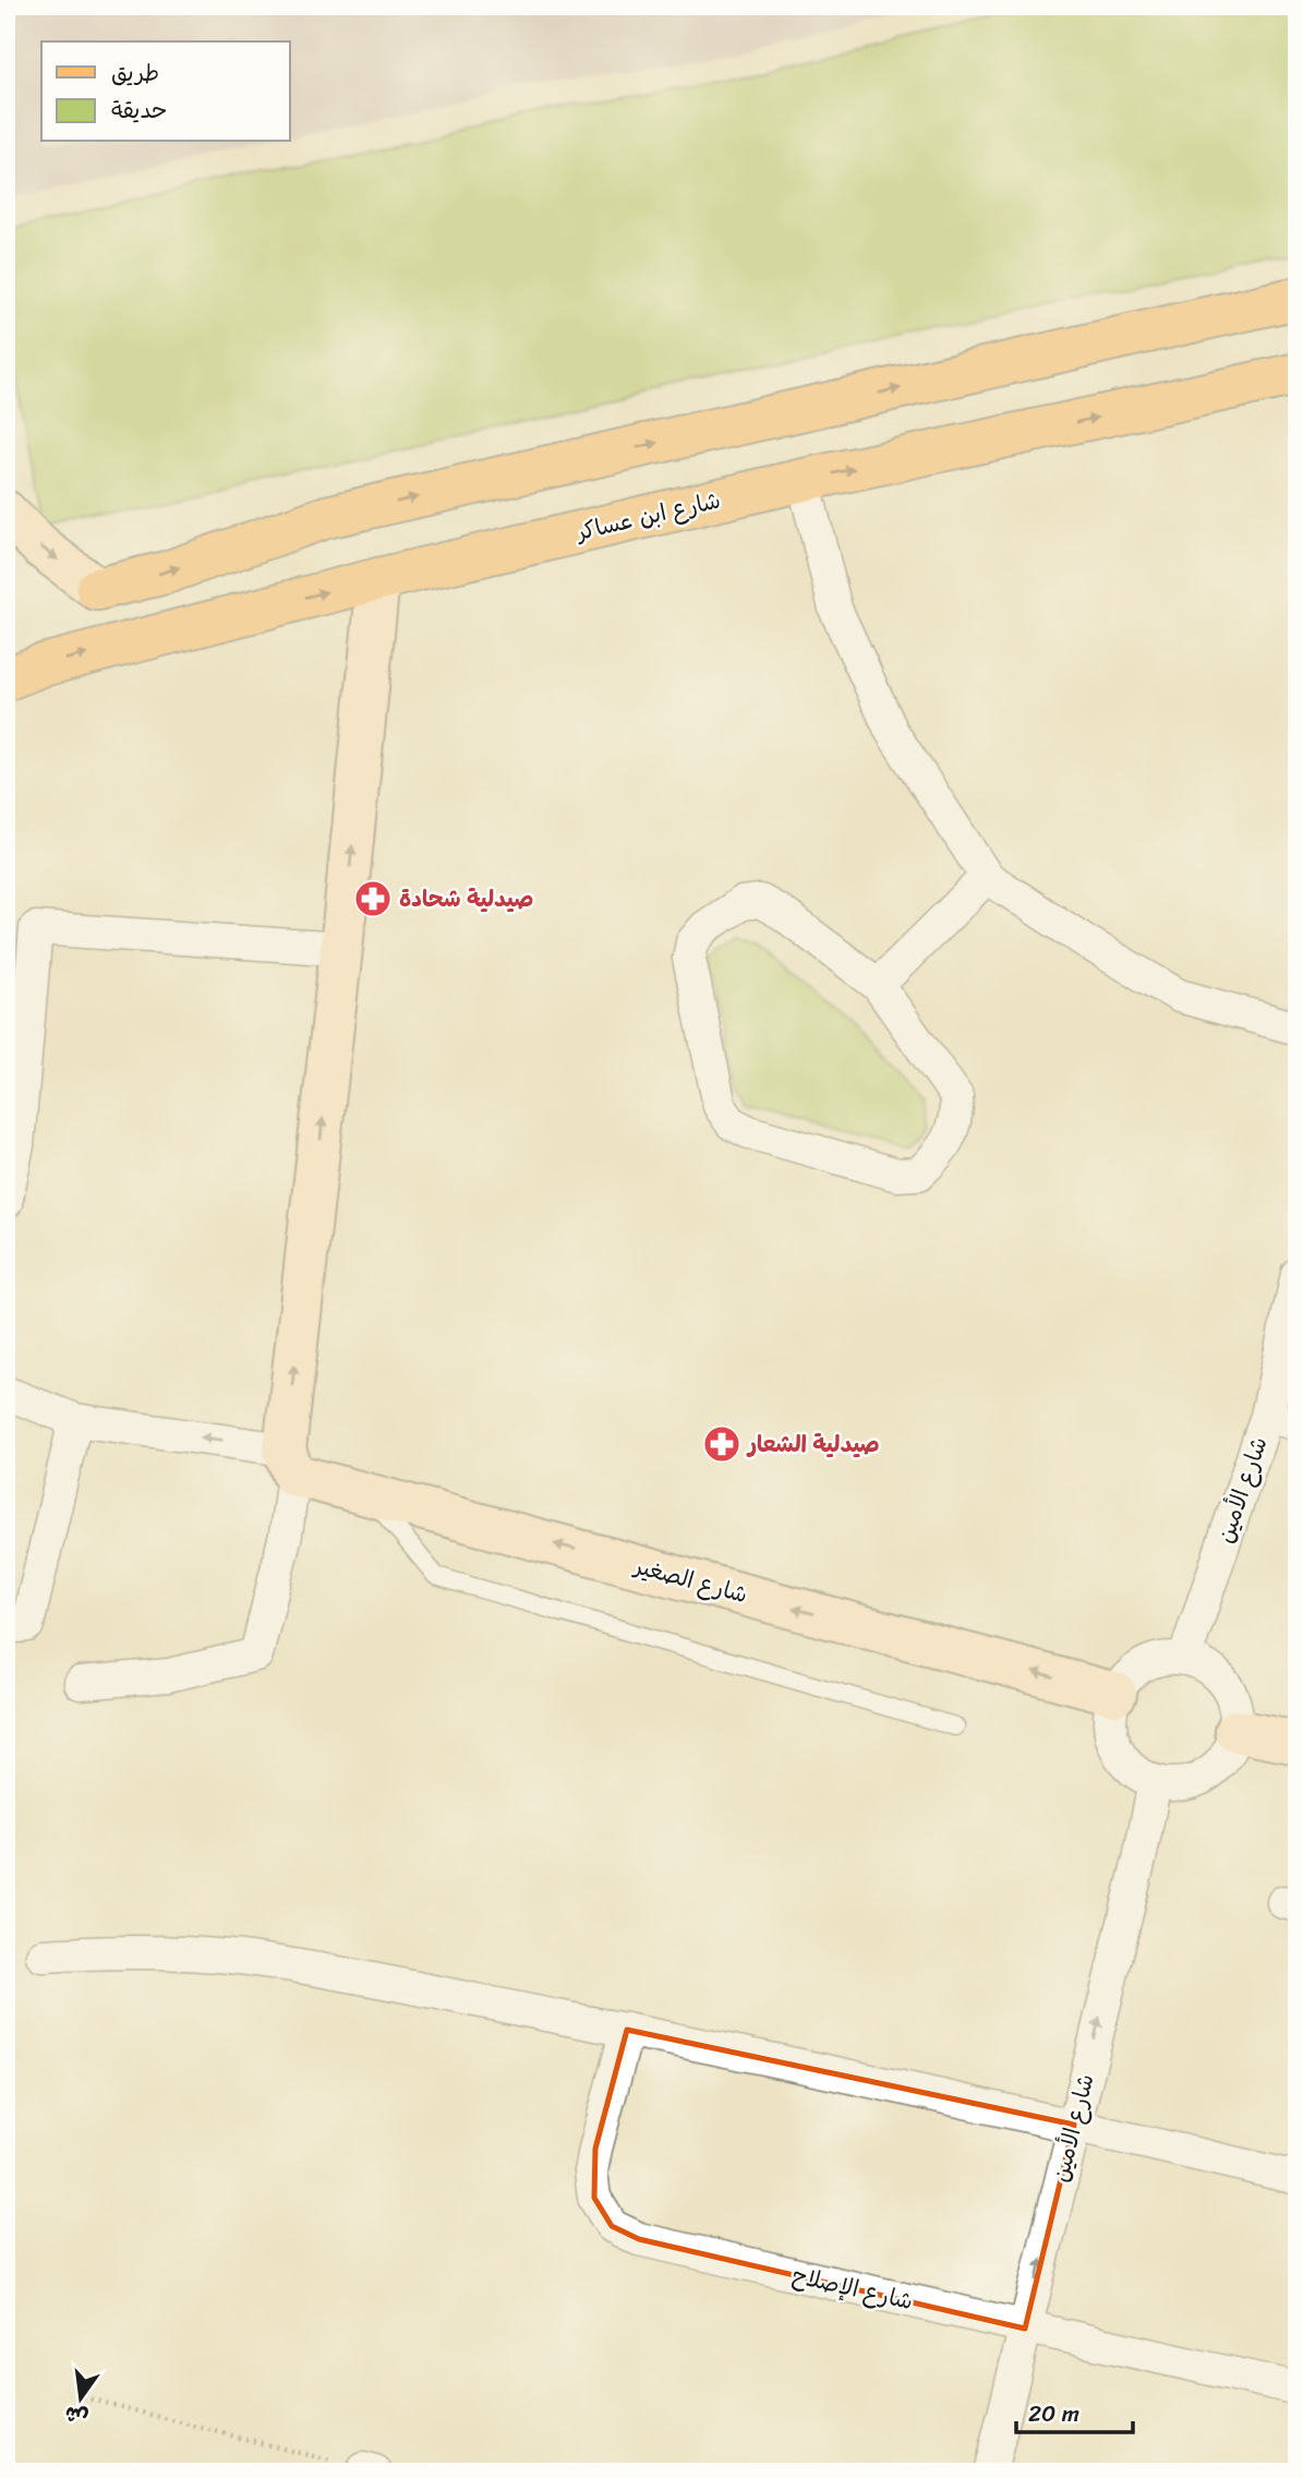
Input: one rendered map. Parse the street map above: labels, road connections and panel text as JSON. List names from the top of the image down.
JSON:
{
  "streets": {
    "main road": ["شارع ابن عساكر"],
    "street": ["شارع الأمين", "شارع الصغير", "شارع الإصلاح"]
  },
  "crossings": [
    ["شارع الأمين", "شارع الصغير"],
    ["شارع الأمين", "شارع الإصلاح"]
  ],
  "one_way": ["شارع الأمين", "شارع الصغير"],
  "places": {
    "pharmacy": ["صيدلية شحادة", "صيدلية الشعار"]
  },
  "legend": ["طريق", "حديقة"],
  "scale_bar": "20 m",
  "north": "bottom"
}
